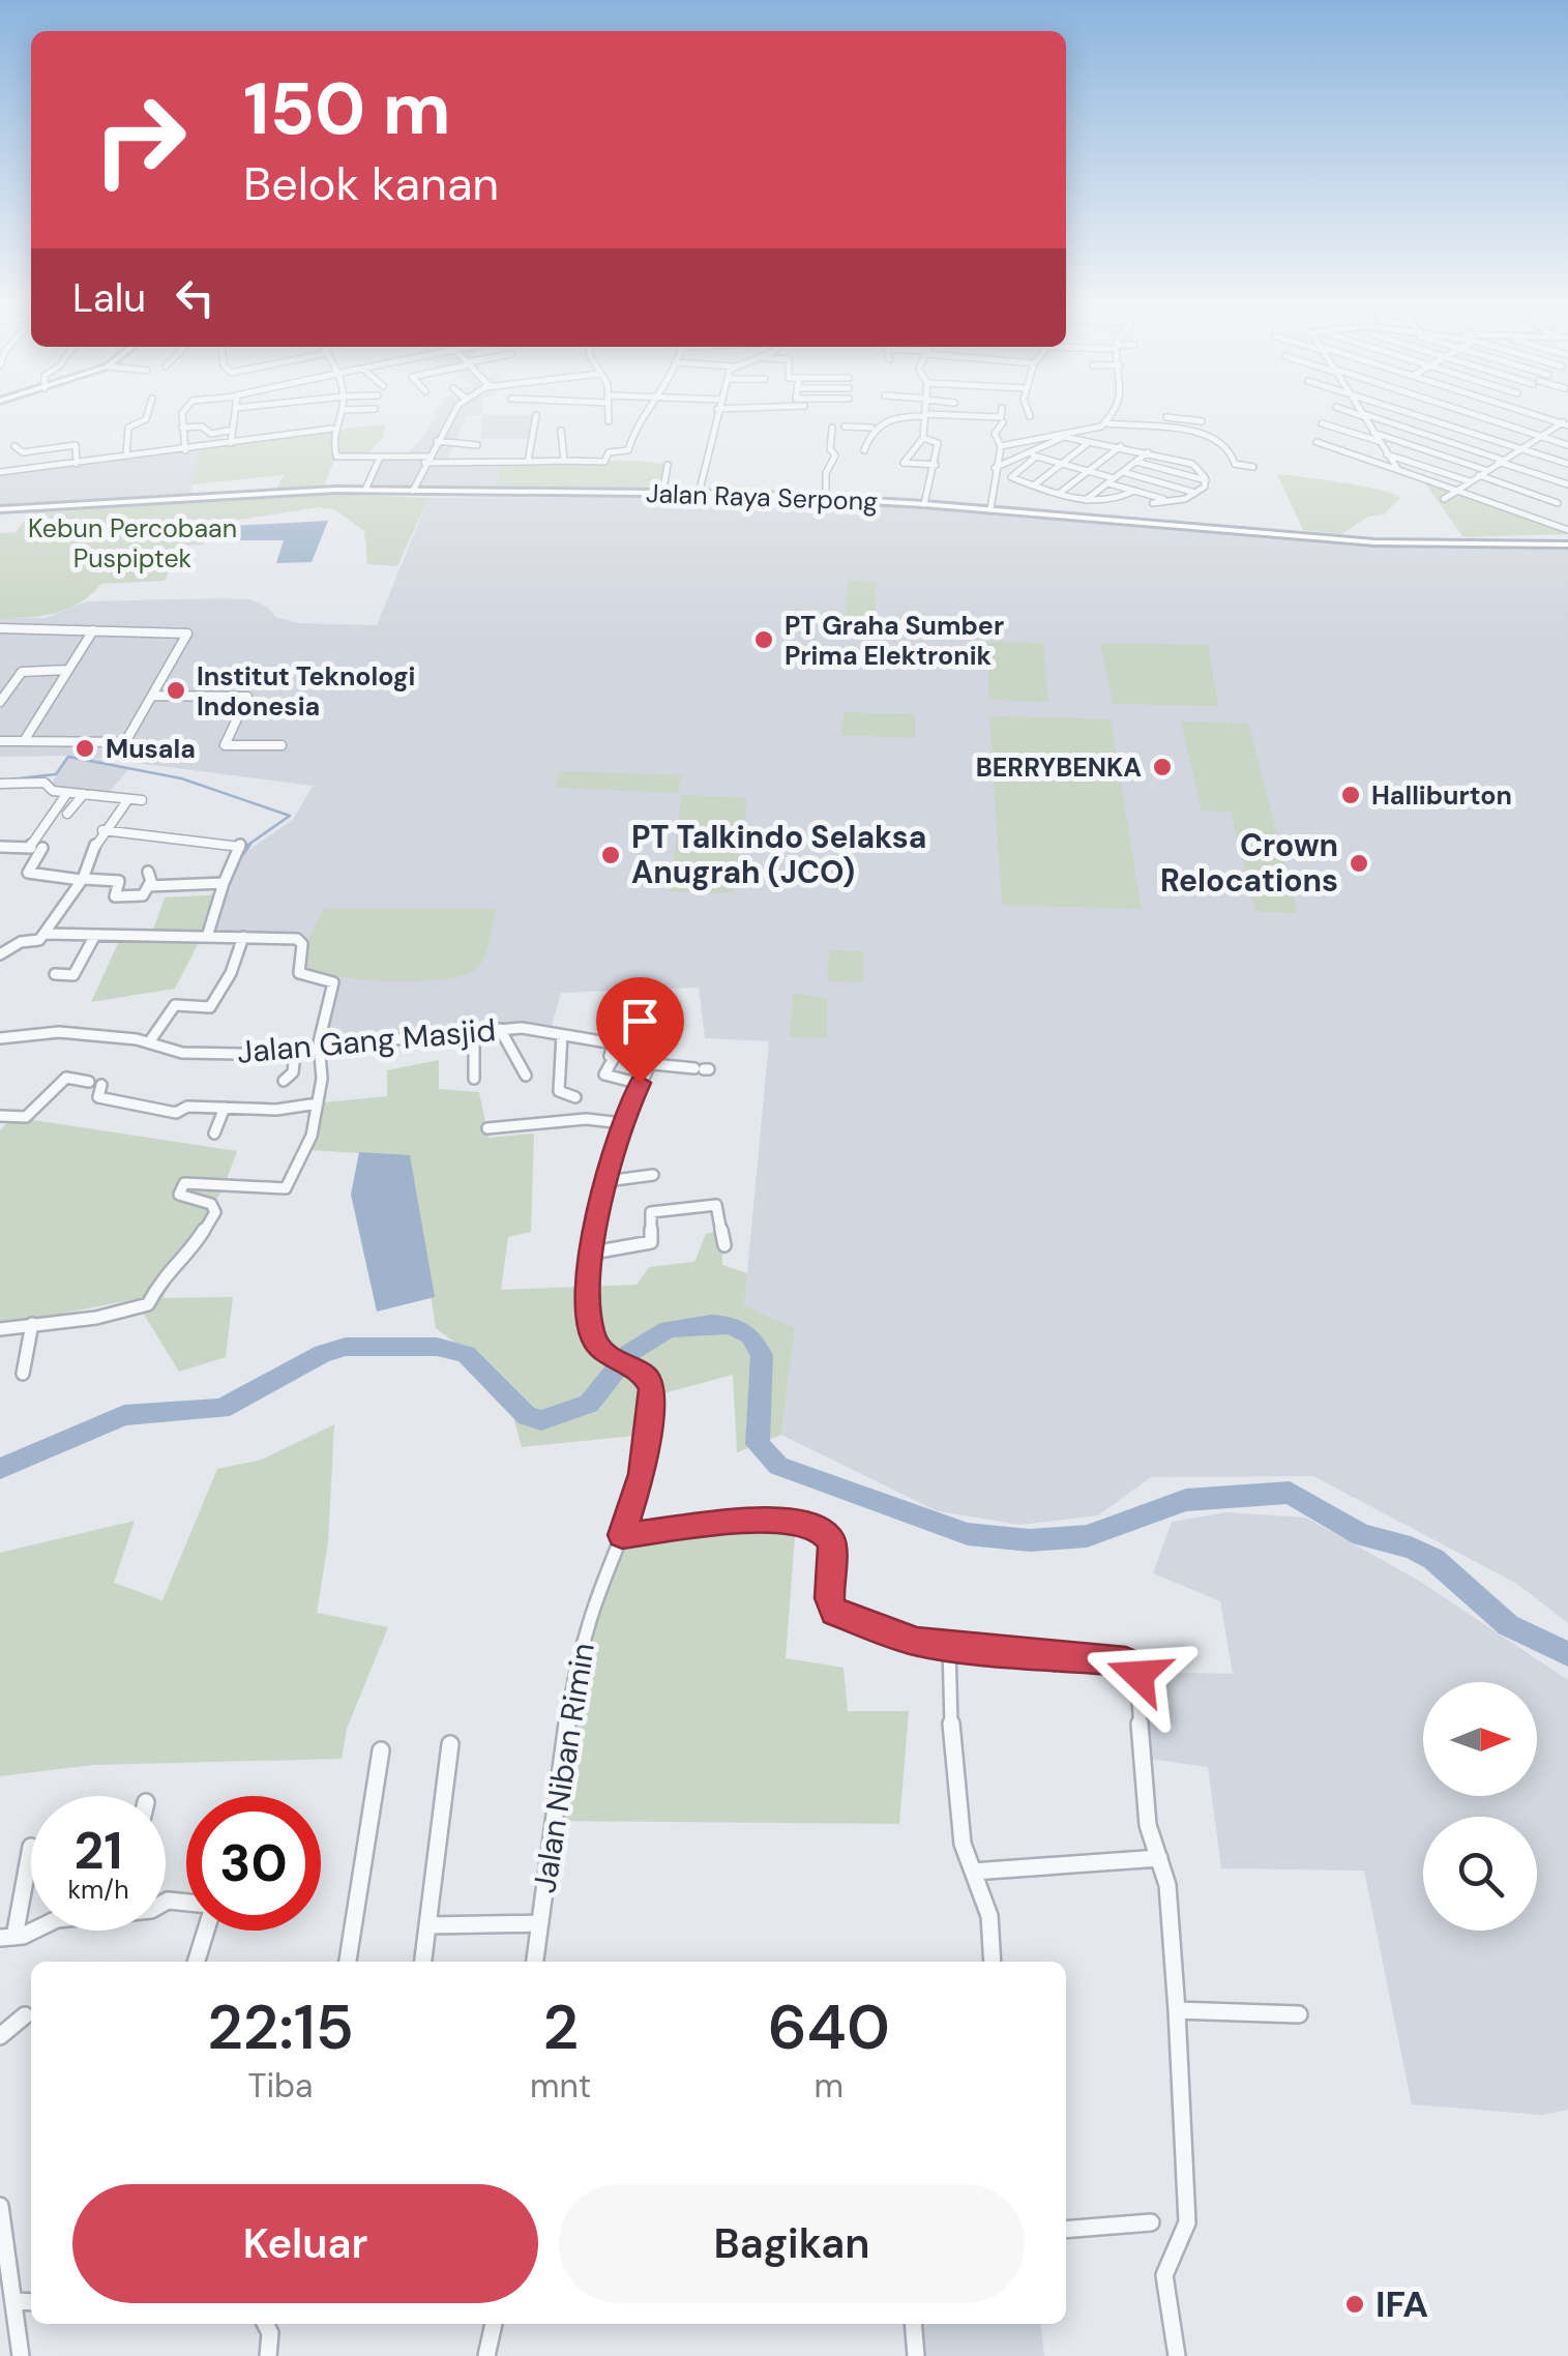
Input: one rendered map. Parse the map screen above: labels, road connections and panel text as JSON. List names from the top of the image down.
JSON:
{
  "streets": {
    "main road": ["Jalan Raya Serpong"],
    "street": ["Jalan Gang Masjid", "Jalan Niban Rimin"]
  },
  "crossings": [
    ["Jalan Gang Masjid", "Jalan Niban Rimin"]
  ],
  "parks": ["Kebun Percobaan Puspiptek"],
  "places": [
    "PT Graha Sumber Prima Elektronik",
    "Institut Teknologi Indonesia",
    "Musala",
    "BERRYBENKA",
    "Halliburton",
    "PT Talkindo Selaksa Anugrah (JCO)",
    "Crown Relocations",
    "IFA"
  ],
  "north": "right",
  "page": {
    "turn": ["150 m", "Belok kanan"],
    "then": "Lalu",
    "speed": "21 km/h",
    "limit": "30",
    "eta": [
      "22:15",
      "Tiba",
      "2",
      "mnt",
      "640",
      "m"
    ],
    "buttons": ["Keluar", "Bagikan"]
  }
}
